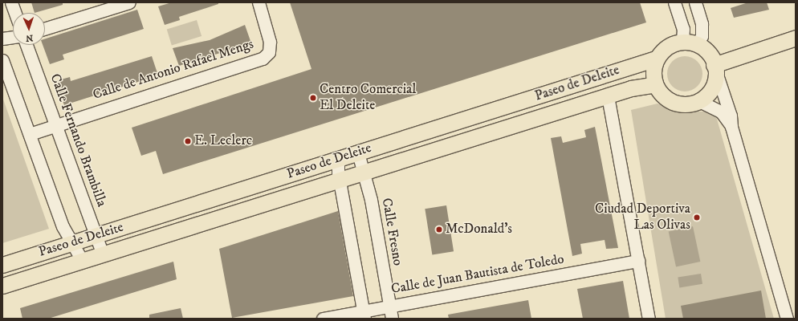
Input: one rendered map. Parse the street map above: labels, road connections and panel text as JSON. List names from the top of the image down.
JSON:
{
  "streets": {
    "main road": ["Paseo de Deleite"],
    "street": [
      "Calle de Antonio Rafael Mengs",
      "Calle Fernando Brambilla",
      "Calle Fresno",
      "Calle de Juan Bautista de Toledo"
    ]
  },
  "crossings": [
    ["Calle de Antonio Rafael Mengs", "Calle Fernando Brambilla"],
    ["Paseo de Deleite", "Calle Fernando Brambilla"],
    ["Paseo de Deleite", "Calle Fresno"],
    ["Calle Fresno", "Calle de Juan Bautista de Toledo"]
  ],
  "places": [
    "Centro Comercial El Deleite",
    "E. Leclerc",
    "Ciudad Deportiva Las Olivas",
    "McDonald's"
  ],
  "north": "bottom"
}
